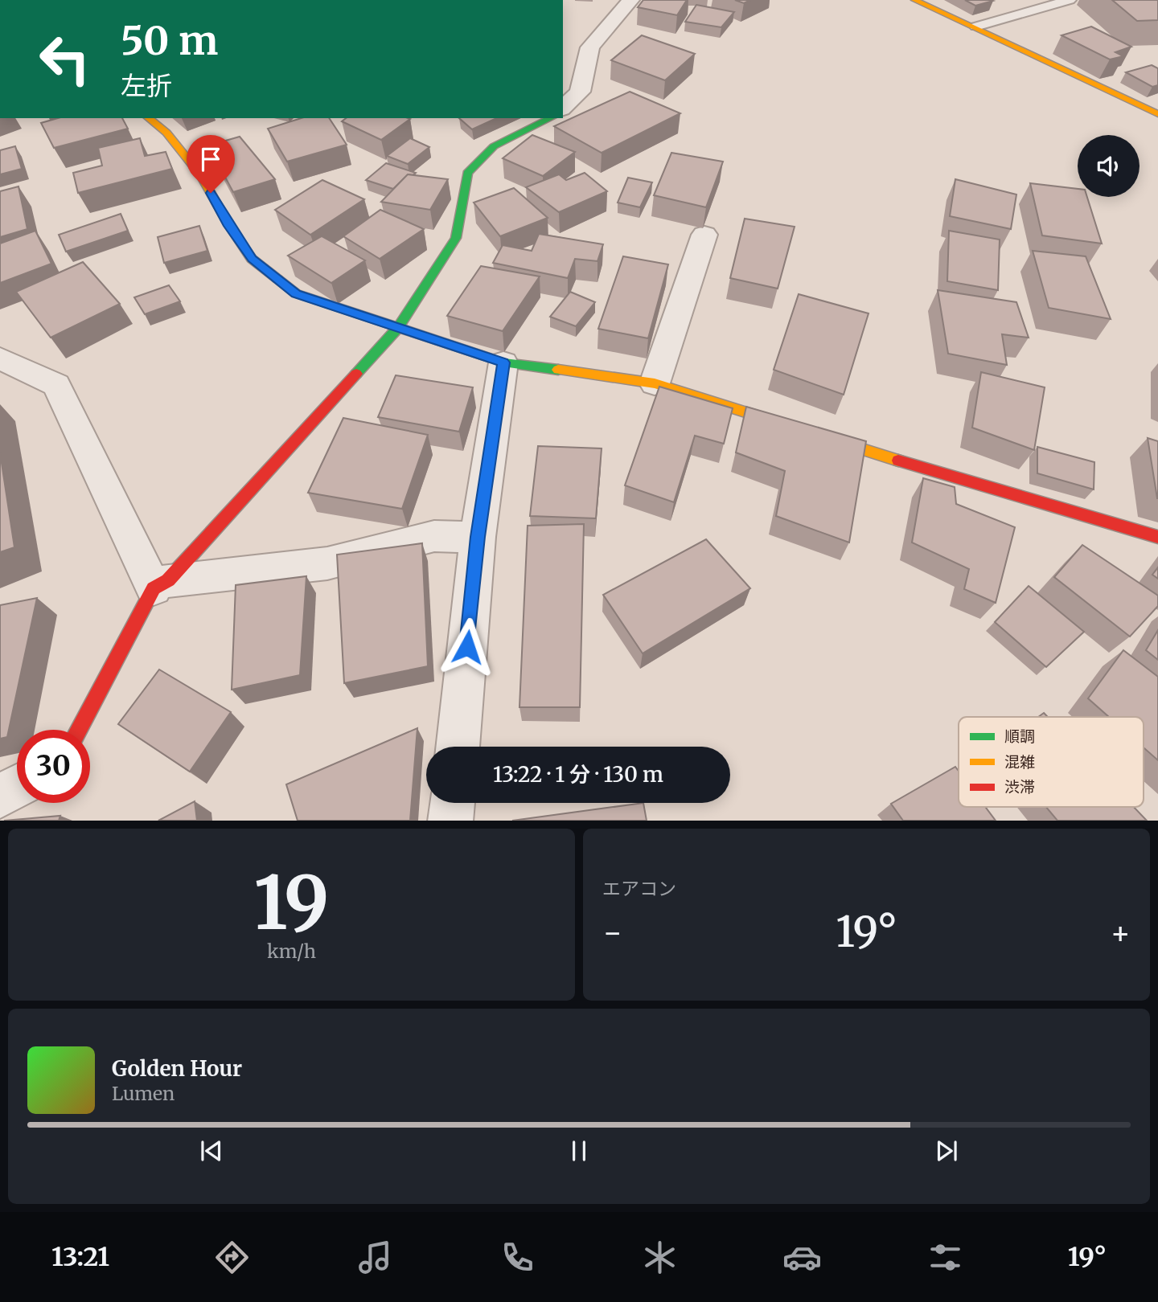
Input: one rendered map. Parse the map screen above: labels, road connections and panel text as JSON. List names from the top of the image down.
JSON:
{
  "legend": ["順調", "混雑", "渋滞"],
  "page": {
    "turn": ["50 m", "左折"],
    "limit": "30",
    "trip": "13:22 · 1 分 · 130 m",
    "tile": [
      ["19", "km/h"],
      "エアコン"
    ],
    "heat": ["−", "19°", "+"],
    "song": ["Golden Hour", "Lumen"],
    "tabs": ["13:21", "19°"]
  }
}
